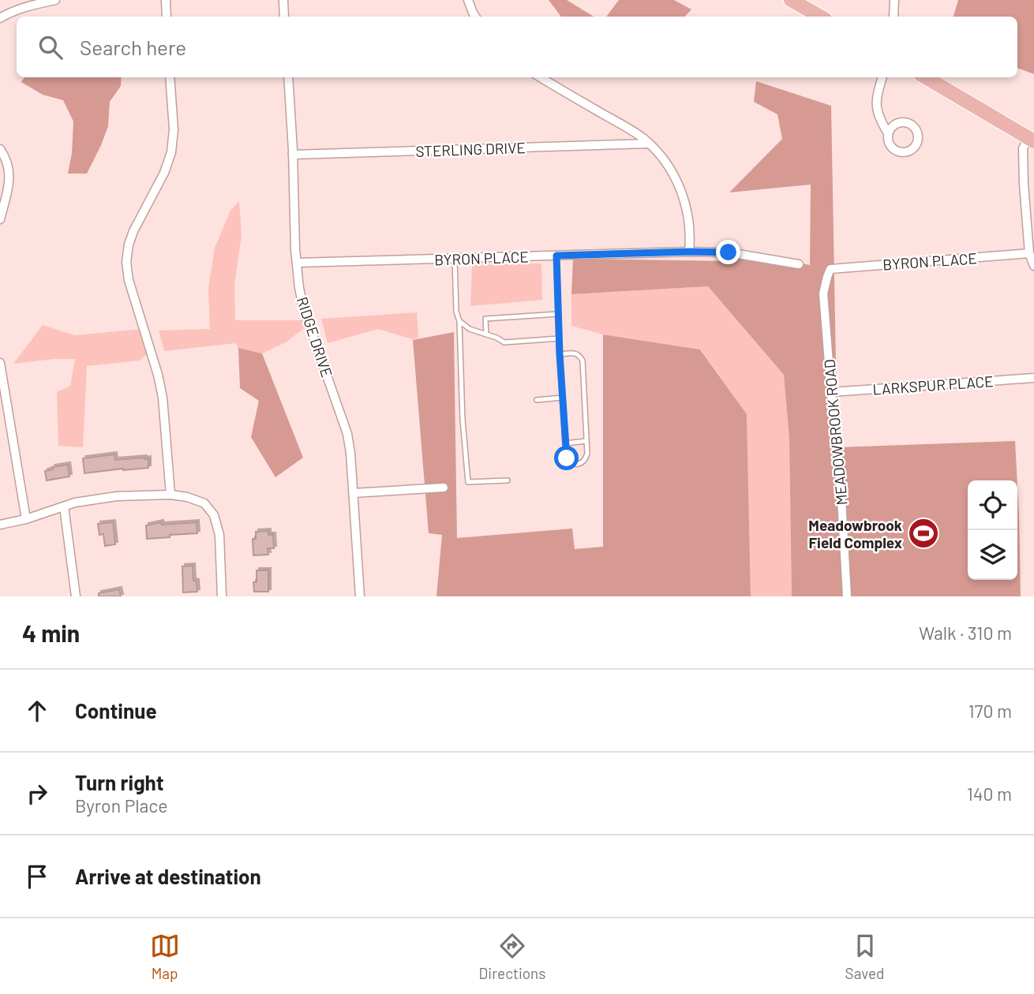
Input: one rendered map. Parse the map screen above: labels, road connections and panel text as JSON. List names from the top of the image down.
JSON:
{
  "streets": {
    "street": [
      "STERLING DRIVE",
      "BYRON PLACE",
      "RIDGE DRIVE",
      "LARKSPUR PLACE",
      "MEADOWBROOK ROAD"
    ]
  },
  "crossings": [
    ["STERLING DRIVE", "RIDGE DRIVE"],
    ["BYRON PLACE", "RIDGE DRIVE"],
    ["BYRON PLACE", "MEADOWBROOK ROAD"],
    ["LARKSPUR PLACE", "MEADOWBROOK ROAD"]
  ],
  "places": {
    "sports": ["Meadowbrook Field Complex"]
  },
  "page": {
    "search": "Search here",
    "heading": ["4 min", "Walk · 310 m"],
    "list": [
      ["Continue", "170 m"],
      ["Turn right", "Byron Place", "140 m"],
      "Arrive at destination"
    ],
    "nav": ["Map", "Directions", "Saved"]
  }
}
